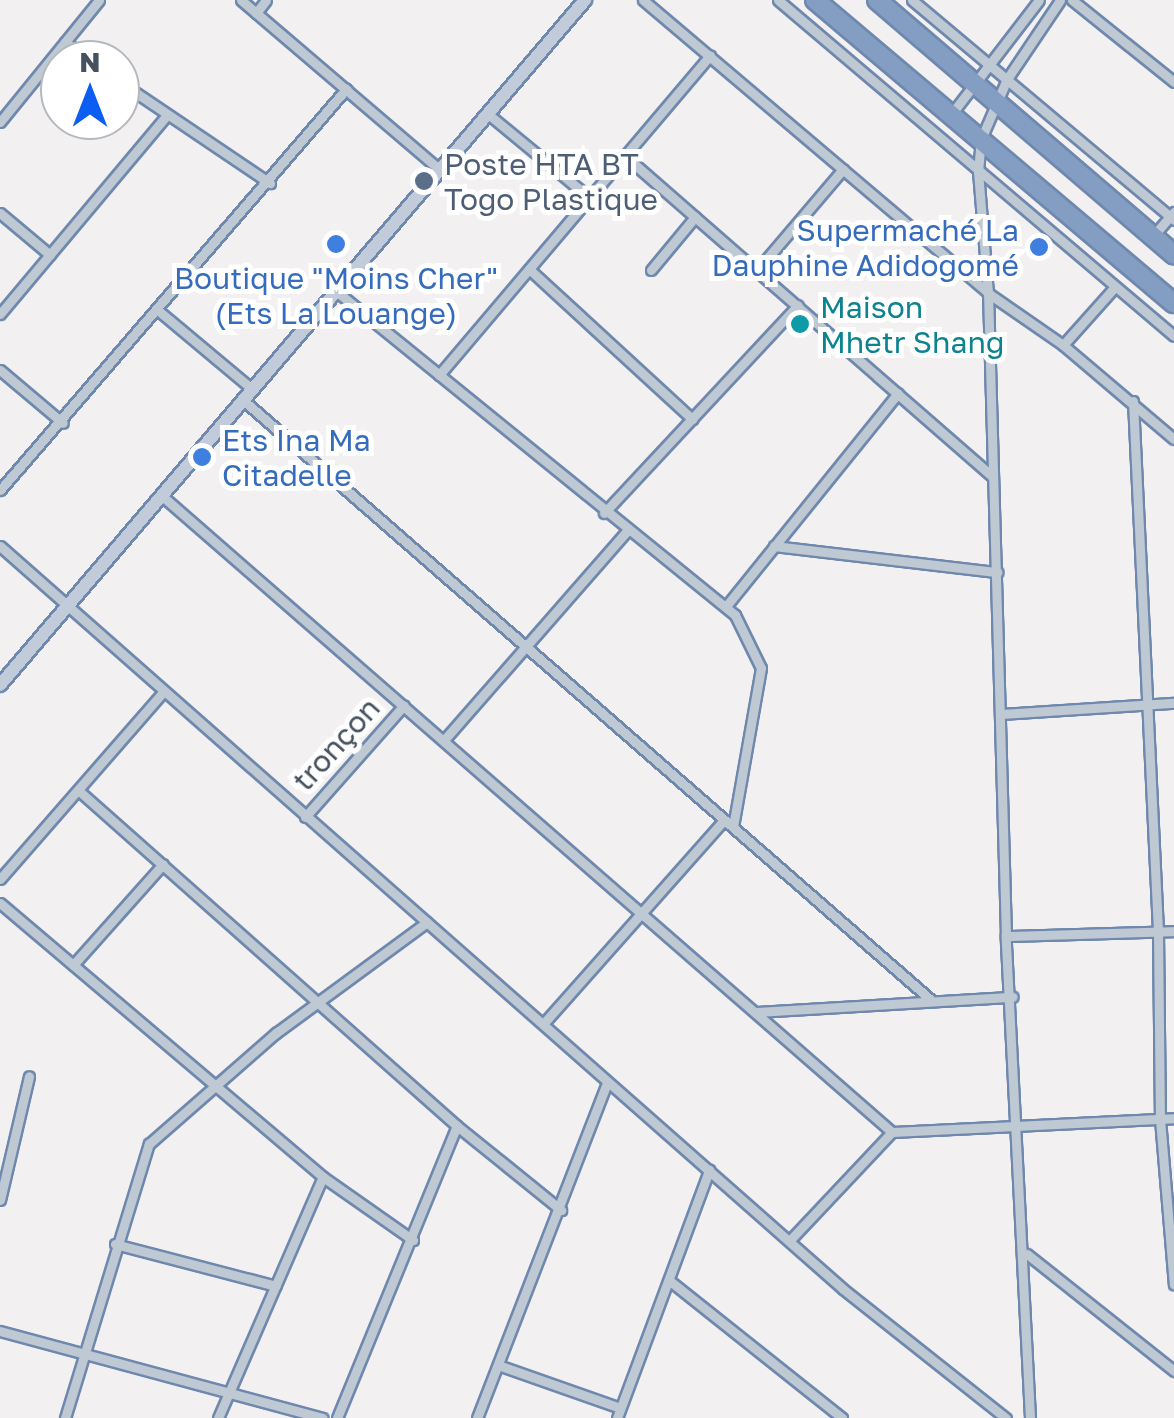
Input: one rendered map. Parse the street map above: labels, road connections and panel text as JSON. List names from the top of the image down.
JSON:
{
  "streets": {
    "street": ["tronçon"]
  },
  "places": [
    "Poste HTA BT Togo Plastique",
    "Boutique \"Moins Cher\" (Ets La Louange)",
    "Supermaché La Dauphine Adidogomé",
    "Maison Mhetr Shang",
    "Ets Ina Ma Citadelle"
  ],
  "north": "top"
}
